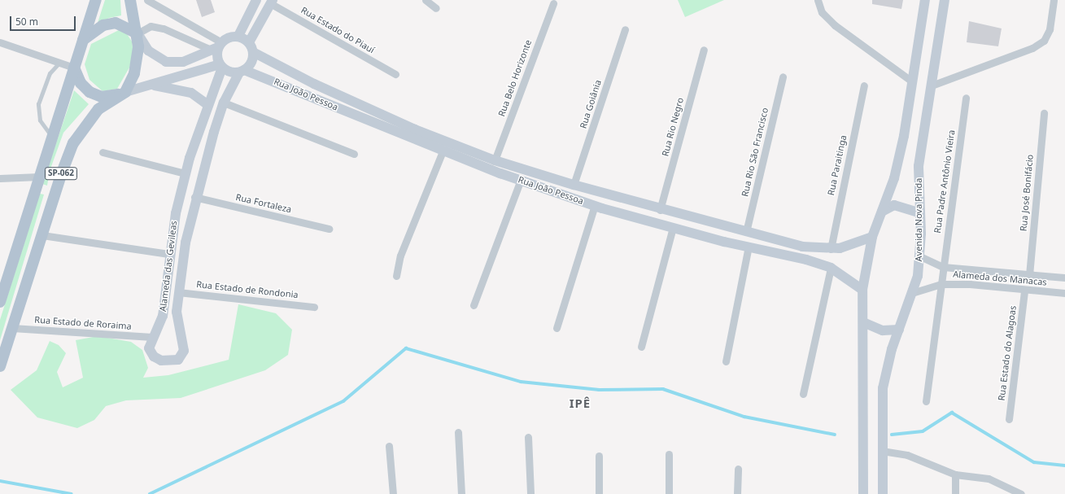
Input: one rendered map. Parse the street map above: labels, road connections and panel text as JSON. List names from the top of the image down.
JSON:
{
  "streets": {
    "main road": ["SP-062"],
    "street": [
      "Rua Estado do Piauí",
      "Rua Belo Horizonte",
      "Rua João Pessoa",
      "Rua Goiânia",
      "Rua Rio Negro",
      "Rua Rio São Francisco",
      "Rua Paraitinga",
      "Rua Padre Antônio Vieira",
      "Rua José Bonifácio",
      "Rua Fortaleza",
      "Avenida Nova Pinda",
      "Alameda das Gevileas",
      "Alameda dos Manacas",
      "Rua Estado de Rondonia",
      "Rua Estado de Roraima",
      "Rua Estado do Alagoas"
    ]
  },
  "crossings": [
    ["Rua Belo Horizonte", "Rua João Pessoa"],
    ["Rua João Pessoa", "Rua Goiânia"],
    ["Rua João Pessoa", "Rua Rio Negro"],
    ["Rua João Pessoa", "Rua Rio São Francisco"],
    ["Rua João Pessoa", "Rua Paraitinga"],
    ["Rua João Pessoa", "Alameda das Gevileas"],
    ["SP-062", "Rua Estado de Roraima"],
    ["Rua Padre Antônio Vieira", "Alameda dos Manacas"],
    ["Rua José Bonifácio", "Alameda dos Manacas"],
    ["Rua Fortaleza", "Alameda das Gevileas"],
    ["Avenida Nova Pinda", "Alameda dos Manacas"],
    ["Alameda das Gevileas", "Rua Estado de Rondonia"],
    ["Alameda das Gevileas", "Rua Estado de Roraima"],
    ["Alameda dos Manacas", "Rua Estado do Alagoas"]
  ],
  "districts": ["IPÊ"],
  "scale_bar": "50 m"
}
